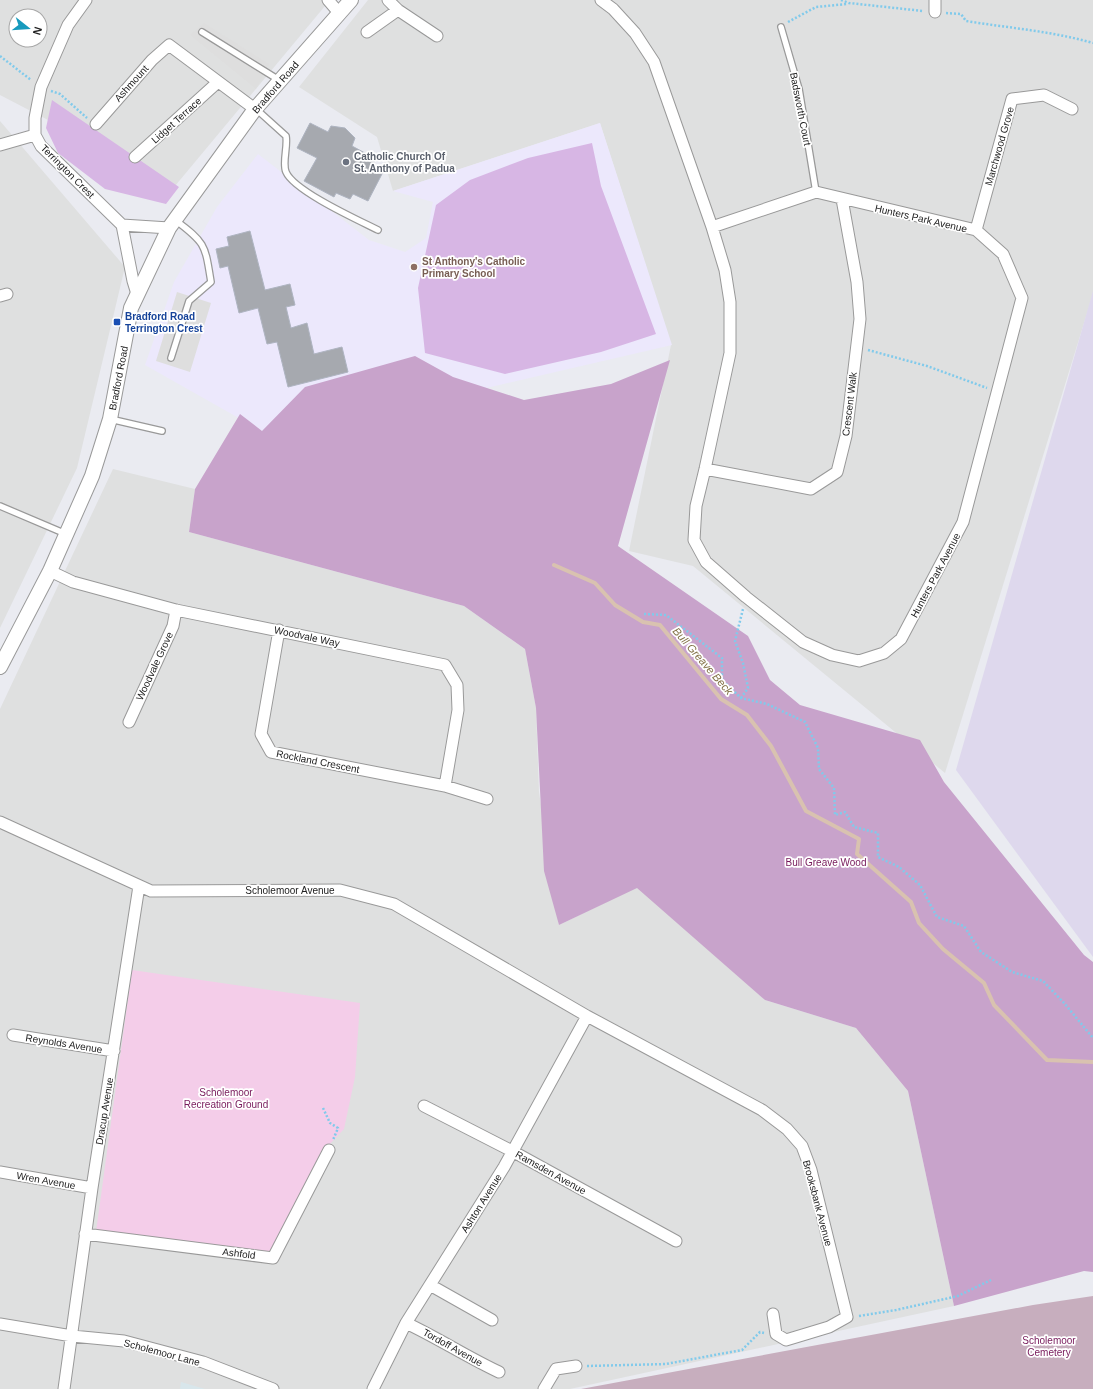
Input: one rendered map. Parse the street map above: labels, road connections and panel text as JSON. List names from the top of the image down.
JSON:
{
  "streets": {
    "street": [
      "Ashmount",
      "Bradford Road",
      "Lidget Terrace",
      "Marchwood Grove",
      "Terrington Crest",
      "Hunters Park Avenue",
      "Crescent Walk",
      "Woodvale Way",
      "Woodvale Grove",
      "Rockland Crescent",
      "Scholemoor Avenue",
      "Reynolds Avenue",
      "Dracup Avenue",
      "Ramsden Avenue",
      "Wren Avenue",
      "Ashton Avenue",
      "Brooksbank Avenue",
      "Ashfold",
      "Tordoff Avenue",
      "Scholemoor Lane"
    ],
    "lane": ["Badsworth Court"]
  },
  "crossings": [
    ["Ashmount", "Lidget Terrace"],
    ["Bradford Road", "Woodvale Way"],
    ["Badsworth Court", "Hunters Park Avenue"],
    ["Marchwood Grove", "Hunters Park Avenue"],
    ["Hunters Park Avenue", "Crescent Walk"],
    ["Woodvale Way", "Woodvale Grove"],
    ["Woodvale Way", "Rockland Crescent"],
    ["Scholemoor Avenue", "Dracup Avenue"],
    ["Scholemoor Avenue", "Ashton Avenue"],
    ["Scholemoor Avenue", "Brooksbank Avenue"],
    ["Reynolds Avenue", "Dracup Avenue"],
    ["Dracup Avenue", "Wren Avenue"],
    ["Dracup Avenue", "Ashfold"],
    ["Dracup Avenue", "Scholemoor Lane"],
    ["Ramsden Avenue", "Ashton Avenue"],
    ["Ashton Avenue", "Brooksbank Avenue"],
    ["Ashton Avenue", "Tordoff Avenue"]
  ],
  "water": ["Bull Greave Beck"],
  "parks": ["Bull Greave Wood", "Scholemoor Recreation Ground", "Scholemoor Cemetery"],
  "places": {
    "other": ["Catholic Church Of St. Anthony of Padua", "St Anthony's Catholic Primary School"],
    "transit": ["Bradford Road Terrington Crest"]
  },
  "north": "right"
}
